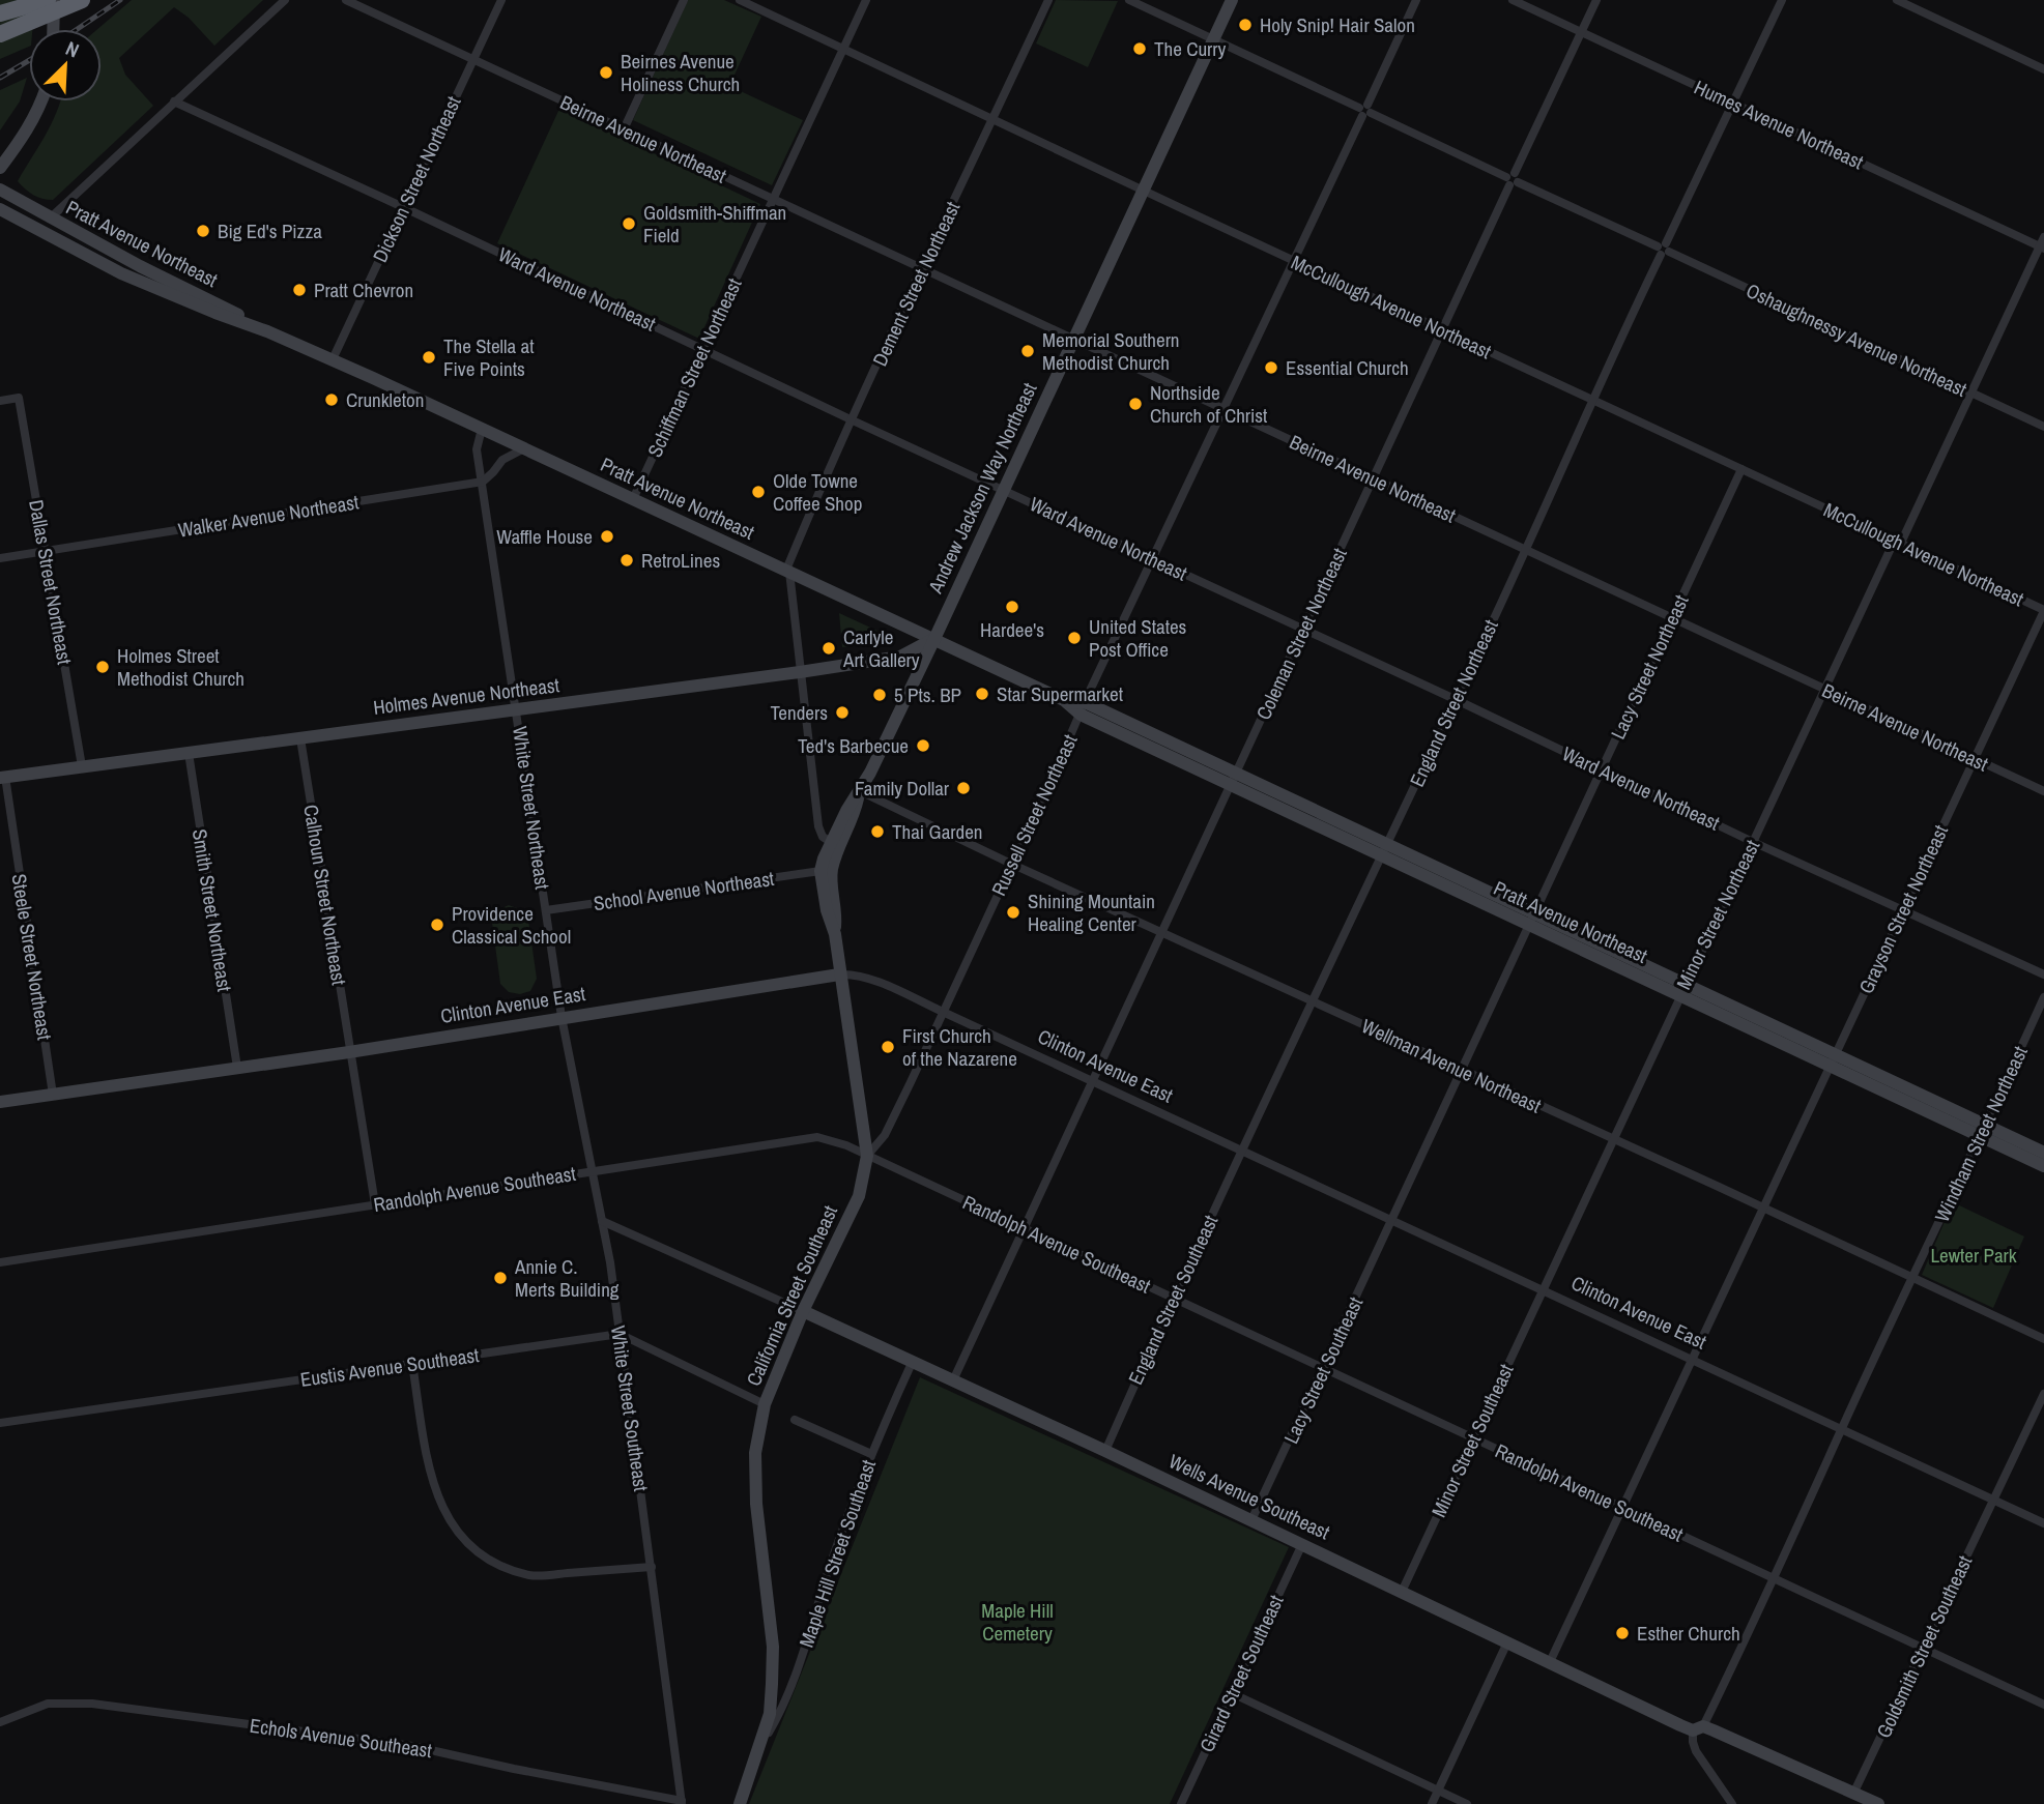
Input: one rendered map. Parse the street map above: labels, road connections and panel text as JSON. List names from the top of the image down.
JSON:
{
  "streets": {
    "main road": [
      "Pratt Avenue Northeast",
      "Andrew Jackson Way Northeast",
      "Holmes Avenue Northeast",
      "Clinton Avenue East",
      "California Street Southeast",
      "Wells Avenue Southeast"
    ],
    "street": [
      "Humes Avenue Northeast",
      "Beirne Avenue Northeast",
      "Dickson Street Northeast",
      "Dement Street Northeast",
      "Ward Avenue Northeast",
      "McCullough Avenue Northeast",
      "Oshaughnessy Avenue Northeast",
      "Schiffman Street Northeast",
      "Walker Avenue Northeast",
      "Dallas Street Northeast",
      "Coleman Street Northeast",
      "Lacy Street Northeast",
      "England Street Northeast",
      "White Street Northeast",
      "Russell Street Northeast",
      "School Avenue Northeast",
      "Calhoun Street Northeast",
      "Grayson Street Northeast",
      "Smith Street Northeast",
      "Minor Street Northeast",
      "Steele Street Northeast",
      "Wellman Avenue Northeast",
      "Windham Street Northeast",
      "Randolph Avenue Southeast",
      "England Street Southeast",
      "Eustis Avenue Southeast",
      "Lacy Street Southeast",
      "White Street Southeast",
      "Minor Street Southeast",
      "Maple Hill Street Southeast",
      "Goldsmith Street Southeast",
      "Girard Street Southeast",
      "Echols Avenue Southeast"
    ]
  },
  "crossings": [
    ["Humes Avenue Northeast", "Coleman Street Northeast"],
    ["Humes Avenue Northeast", "England Street Northeast"],
    ["Humes Avenue Northeast", "Minor Street Northeast"],
    ["Beirne Avenue Northeast", "Dickson Street Northeast"],
    ["Beirne Avenue Northeast", "Dement Street Northeast"],
    ["Beirne Avenue Northeast", "Schiffman Street Northeast"],
    ["Beirne Avenue Northeast", "Andrew Jackson Way Northeast"],
    ["Beirne Avenue Northeast", "Coleman Street Northeast"],
    ["Beirne Avenue Northeast", "Lacy Street Northeast"],
    ["Beirne Avenue Northeast", "England Street Northeast"],
    ["Beirne Avenue Northeast", "Russell Street Northeast"],
    ["Beirne Avenue Northeast", "Grayson Street Northeast"],
    ["Beirne Avenue Northeast", "Minor Street Northeast"],
    ["Dickson Street Northeast", "Pratt Avenue Northeast"],
    ["Dickson Street Northeast", "Ward Avenue Northeast"],
    ["Pratt Avenue Northeast", "Dement Street Northeast"],
    ["Pratt Avenue Northeast", "Schiffman Street Northeast"],
    ["Pratt Avenue Northeast", "Andrew Jackson Way Northeast"],
    ["Pratt Avenue Northeast", "Coleman Street Northeast"],
    ["Pratt Avenue Northeast", "Lacy Street Northeast"],
    ["Pratt Avenue Northeast", "Holmes Avenue Northeast"],
    ["Pratt Avenue Northeast", "England Street Northeast"],
    ["Pratt Avenue Northeast", "White Street Northeast"],
    ["Pratt Avenue Northeast", "Russell Street Northeast"],
    ["Pratt Avenue Northeast", "Grayson Street Northeast"],
    ["Pratt Avenue Northeast", "Minor Street Northeast"],
    ["Pratt Avenue Northeast", "Windham Street Northeast"],
    ["Dement Street Northeast", "Ward Avenue Northeast"],
    ["Dement Street Northeast", "McCullough Avenue Northeast"],
    ["Dement Street Northeast", "Andrew Jackson Way Northeast"],
    ["Dement Street Northeast", "Holmes Avenue Northeast"],
    ["Ward Avenue Northeast", "Schiffman Street Northeast"],
    ["Ward Avenue Northeast", "Andrew Jackson Way Northeast"],
    ["Ward Avenue Northeast", "Coleman Street Northeast"],
    ["Ward Avenue Northeast", "Lacy Street Northeast"],
    ["Ward Avenue Northeast", "England Street Northeast"],
    ["Ward Avenue Northeast", "Russell Street Northeast"],
    ["Ward Avenue Northeast", "Grayson Street Northeast"],
    ["Ward Avenue Northeast", "Minor Street Northeast"],
    ["McCullough Avenue Northeast", "Schiffman Street Northeast"],
    ["McCullough Avenue Northeast", "Andrew Jackson Way Northeast"],
    ["McCullough Avenue Northeast", "Coleman Street Northeast"],
    ["McCullough Avenue Northeast", "Lacy Street Northeast"],
    ["McCullough Avenue Northeast", "England Street Northeast"],
    ["McCullough Avenue Northeast", "Russell Street Northeast"],
    ["McCullough Avenue Northeast", "Grayson Street Northeast"],
    ["McCullough Avenue Northeast", "Minor Street Northeast"],
    ["Oshaughnessy Avenue Northeast", "Andrew Jackson Way Northeast"],
    ["Oshaughnessy Avenue Northeast", "Coleman Street Northeast"],
    ["Oshaughnessy Avenue Northeast", "England Street Northeast"],
    ["Oshaughnessy Avenue Northeast", "Russell Street Northeast"],
    ["Oshaughnessy Avenue Northeast", "Minor Street Northeast"],
    ["Andrew Jackson Way Northeast", "Holmes Avenue Northeast"],
    ["Andrew Jackson Way Northeast", "School Avenue Northeast"],
    ["Andrew Jackson Way Northeast", "Wellman Avenue Northeast"],
    ["Walker Avenue Northeast", "Dallas Street Northeast"],
    ["Walker Avenue Northeast", "White Street Northeast"],
    ["Dallas Street Northeast", "Holmes Avenue Northeast"],
    ["Coleman Street Northeast", "Clinton Avenue East"],
    ["Coleman Street Northeast", "Wellman Avenue Northeast"],
    ["Coleman Street Northeast", "Randolph Avenue Southeast"],
    ["Coleman Street Northeast", "Wells Avenue Southeast"],
    ["Lacy Street Northeast", "Clinton Avenue East"],
    ["Lacy Street Northeast", "Wellman Avenue Northeast"],
    ["Lacy Street Northeast", "Lacy Street Southeast"],
    ["Holmes Avenue Northeast", "White Street Northeast"],
    ["Holmes Avenue Northeast", "Calhoun Street Northeast"],
    ["Holmes Avenue Northeast", "Smith Street Northeast"],
    ["Holmes Avenue Northeast", "Steele Street Northeast"],
    ["England Street Northeast", "Clinton Avenue East"],
    ["England Street Northeast", "Wellman Avenue Northeast"],
    ["England Street Northeast", "England Street Southeast"],
    ["White Street Northeast", "School Avenue Northeast"],
    ["White Street Northeast", "Clinton Avenue East"],
    ["White Street Northeast", "White Street Southeast"],
    ["Russell Street Northeast", "Clinton Avenue East"],
    ["Russell Street Northeast", "Wellman Avenue Northeast"],
    ["Russell Street Northeast", "Randolph Avenue Southeast"],
    ["Russell Street Northeast", "California Street Southeast"],
    ["Calhoun Street Northeast", "Clinton Avenue East"],
    ["Calhoun Street Northeast", "Randolph Avenue Southeast"],
    ["Grayson Street Northeast", "Clinton Avenue East"],
    ["Grayson Street Northeast", "Wellman Avenue Northeast"],
    ["Grayson Street Northeast", "Randolph Avenue Southeast"],
    ["Grayson Street Northeast", "Wells Avenue Southeast"],
    ["Smith Street Northeast", "Clinton Avenue East"],
    ["Minor Street Northeast", "Clinton Avenue East"],
    ["Minor Street Northeast", "Wellman Avenue Northeast"],
    ["Minor Street Northeast", "Minor Street Southeast"],
    ["Steele Street Northeast", "Clinton Avenue East"],
    ["Clinton Avenue East", "Windham Street Northeast"],
    ["Clinton Avenue East", "California Street Southeast"],
    ["Clinton Avenue East", "England Street Southeast"],
    ["Clinton Avenue East", "Lacy Street Southeast"],
    ["Clinton Avenue East", "White Street Southeast"],
    ["Clinton Avenue East", "Minor Street Southeast"],
    ["Clinton Avenue East", "Goldsmith Street Southeast"],
    ["Wellman Avenue Northeast", "Windham Street Northeast"],
    ["Windham Street Northeast", "Randolph Avenue Southeast"],
    ["Windham Street Northeast", "Wells Avenue Southeast"],
    ["Randolph Avenue Southeast", "California Street Southeast"],
    ["Randolph Avenue Southeast", "England Street Southeast"],
    ["Randolph Avenue Southeast", "Lacy Street Southeast"],
    ["Randolph Avenue Southeast", "White Street Southeast"],
    ["Randolph Avenue Southeast", "Minor Street Southeast"],
    ["Randolph Avenue Southeast", "Goldsmith Street Southeast"],
    ["California Street Southeast", "Wells Avenue Southeast"],
    ["California Street Southeast", "Maple Hill Street Southeast"],
    ["England Street Southeast", "Wells Avenue Southeast"],
    ["Eustis Avenue Southeast", "White Street Southeast"],
    ["Lacy Street Southeast", "Wells Avenue Southeast"],
    ["White Street Southeast", "Wells Avenue Southeast"],
    ["White Street Southeast", "Echols Avenue Southeast"],
    ["Minor Street Southeast", "Wells Avenue Southeast"],
    ["Wells Avenue Southeast", "Maple Hill Street Southeast"],
    ["Wells Avenue Southeast", "Goldsmith Street Southeast"],
    ["Wells Avenue Southeast", "Girard Street Southeast"]
  ],
  "parks": ["Lewter Park", "Maple Hill Cemetery"],
  "places": [
    "Holy Snip! Hair Salon",
    "The Curry",
    "Beirnes Avenue Holiness Church",
    "Goldsmith-Shiffman Field",
    "Big Ed's Pizza",
    "Pratt Chevron",
    "Memorial Southern Methodist Church",
    "The Stella at Five Points",
    "Essential Church",
    "Crunkleton",
    "Northside Church of Christ",
    "Olde Towne Coffee Shop",
    "Waffle House",
    "RetroLines",
    "Hardee's",
    "United States Post Office",
    "Carlyle Art Gallery",
    "Holmes Street Methodist Church",
    "Star Supermarket",
    "5 Pts. BP",
    "Tenders",
    "Ted's Barbecue",
    "Family Dollar",
    "Thai Garden",
    "Shining Mountain Healing Center",
    "Providence Classical School",
    "First Church of the Nazarene",
    "Annie C. Merts Building",
    "Esther Church"
  ],
  "north": "top right"
}
